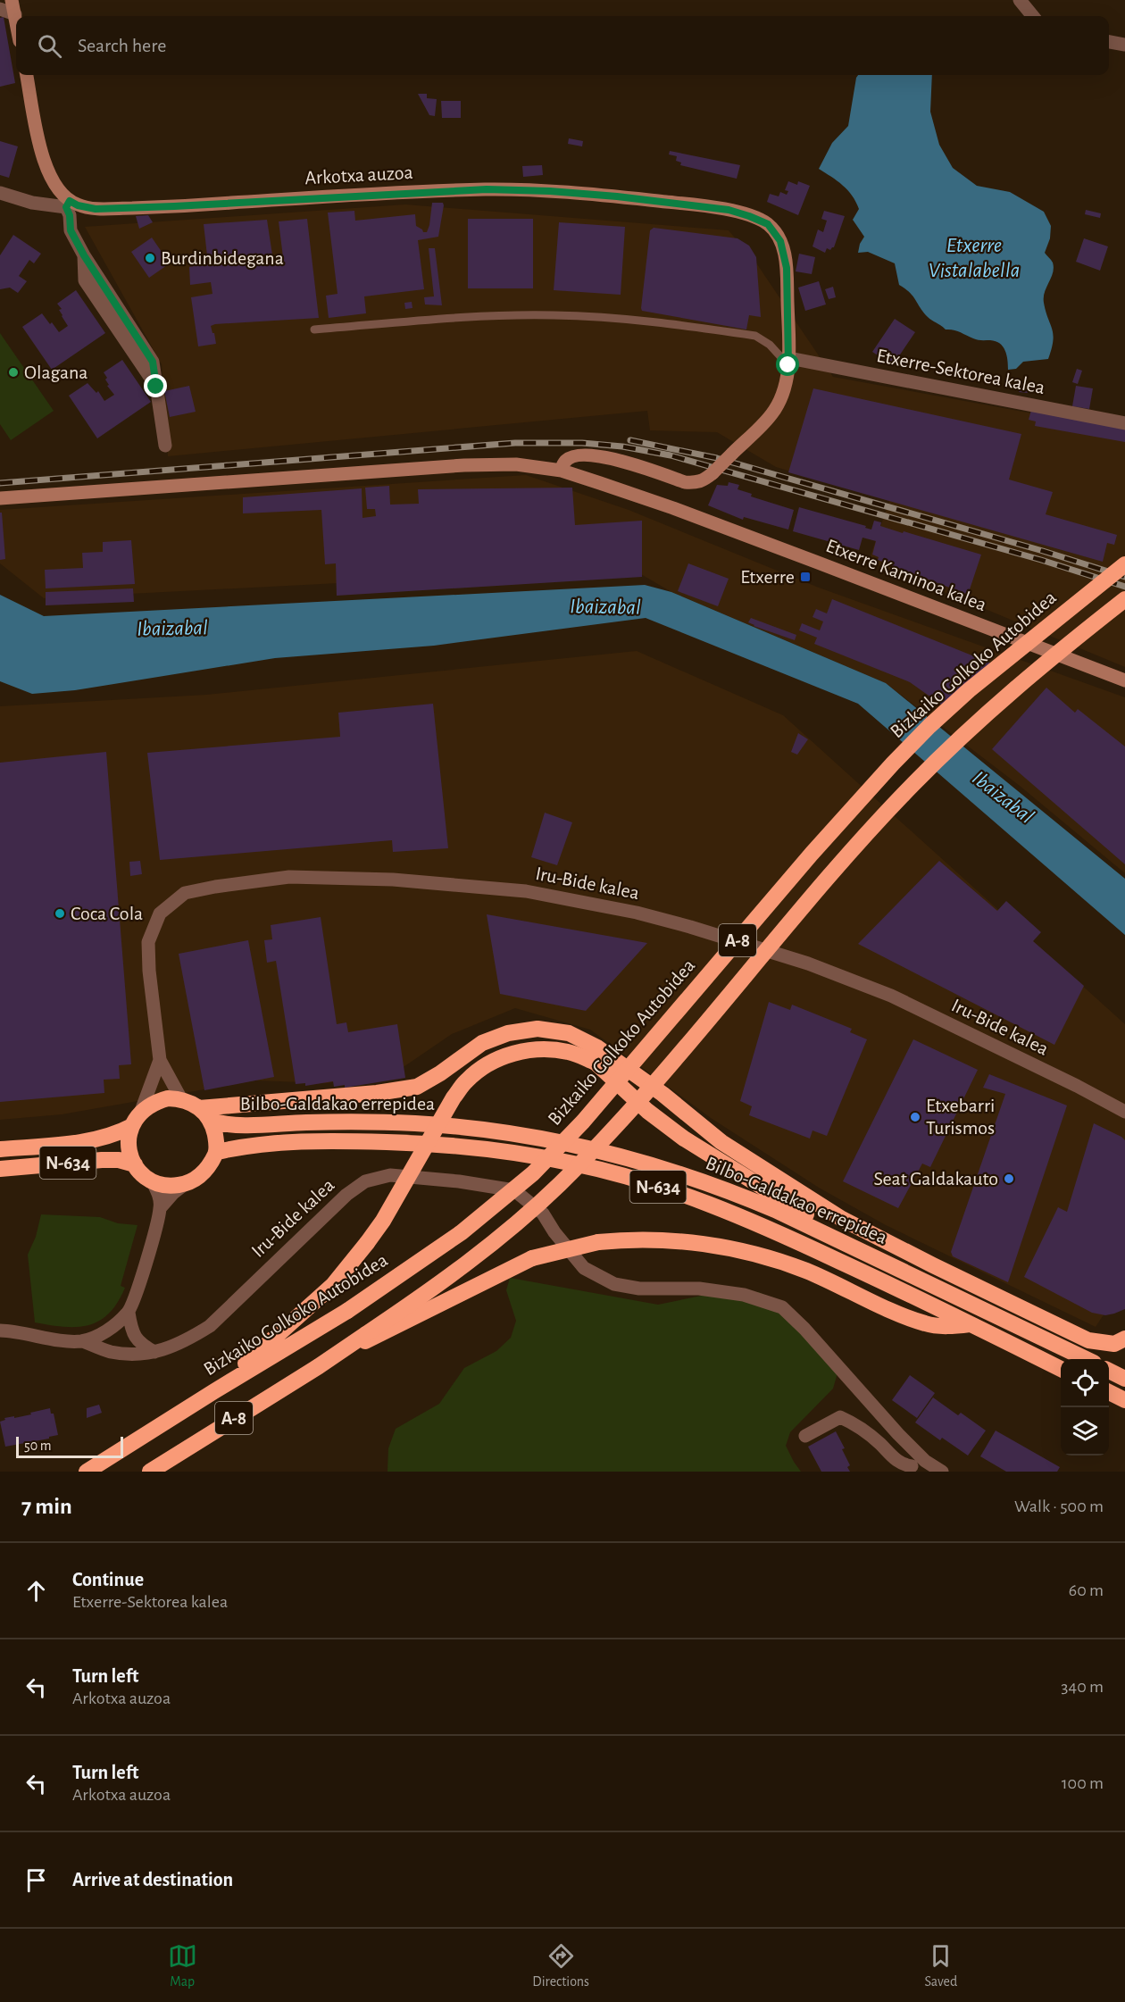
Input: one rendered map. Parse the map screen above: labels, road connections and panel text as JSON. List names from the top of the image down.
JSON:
{
  "streets": {
    "highway": [
      "Bizkaiko Golkoko Autobidea",
      "A-8",
      "Bilbo-Galdakao errepidea",
      "N-634"
    ],
    "street": [
      "Arkotxa auzoa",
      "Etxerre-Sektorea kalea",
      "Etxerre Kaminoa kalea",
      "Iru-Bide kalea"
    ]
  },
  "crossings": [
    ["Arkotxa auzoa", "Etxerre-Sektorea kalea"],
    ["Bilbo-Galdakao errepidea", "N-634"]
  ],
  "water": ["Etxerre Vistalabella", "Ibaizabal"],
  "places": {
    "other": [
      "Burdinbidegana",
      "Olagana",
      "Coca Cola",
      "Etxebarri Turismos",
      "Seat Galdakauto"
    ],
    "transit": ["Etxerre"]
  },
  "scale_bar": "50 m",
  "page": {
    "search": "Search here",
    "scale": "50 m",
    "heading": ["7 min", "Walk · 500 m"],
    "list": [
      ["Continue", "Etxerre-Sektorea kalea", "60 m"],
      ["Turn left", "Arkotxa auzoa", "340 m"],
      ["Turn left", "Arkotxa auzoa", "100 m"],
      "Arrive at destination"
    ],
    "nav": ["Map", "Directions", "Saved"]
  }
}
